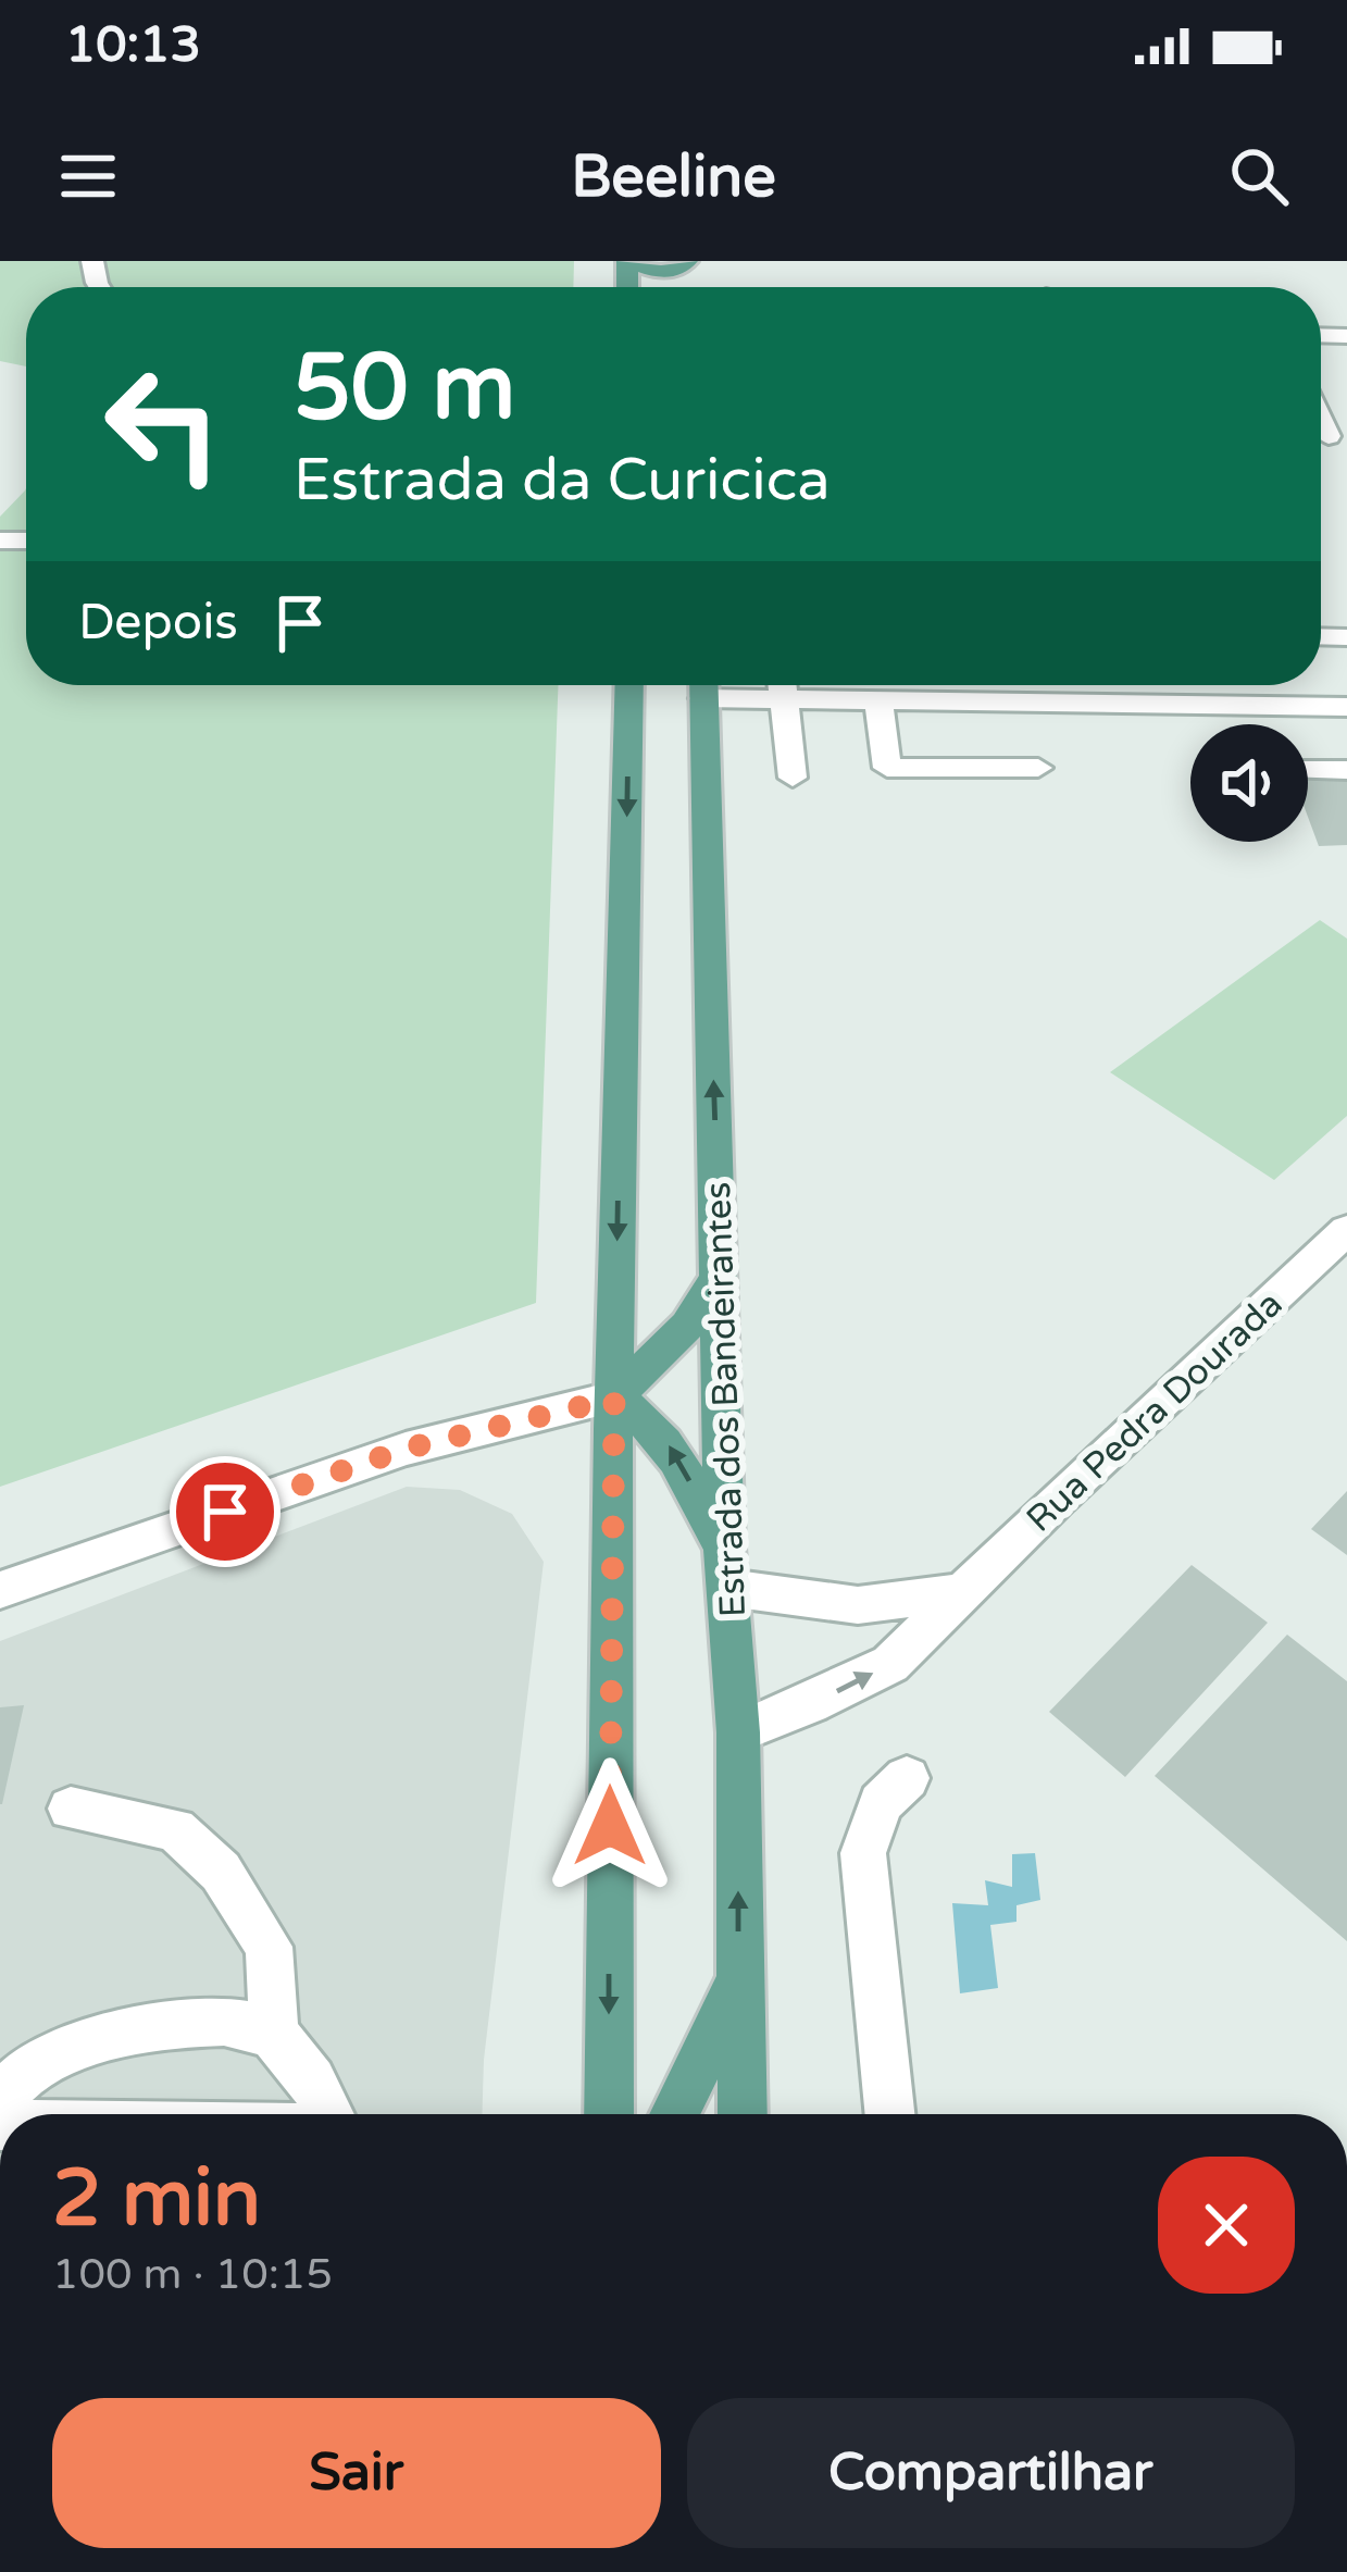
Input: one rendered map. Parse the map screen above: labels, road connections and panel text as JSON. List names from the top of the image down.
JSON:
{
  "streets": {
    "main road": ["Estrada dos Bandeirantes"],
    "street": ["Rua Pedra Dourada"]
  },
  "crossings": [
    ["Estrada dos Bandeirantes", "Rua Pedra Dourada"]
  ],
  "page": {
    "status": "10:13",
    "header": "Beeline",
    "turn": ["50 m", "Estrada da Curicica"],
    "then": "Depois",
    "heading": ["2 min", "100 m · 10:15"],
    "buttons": ["Sair", "Compartilhar"]
  }
}
